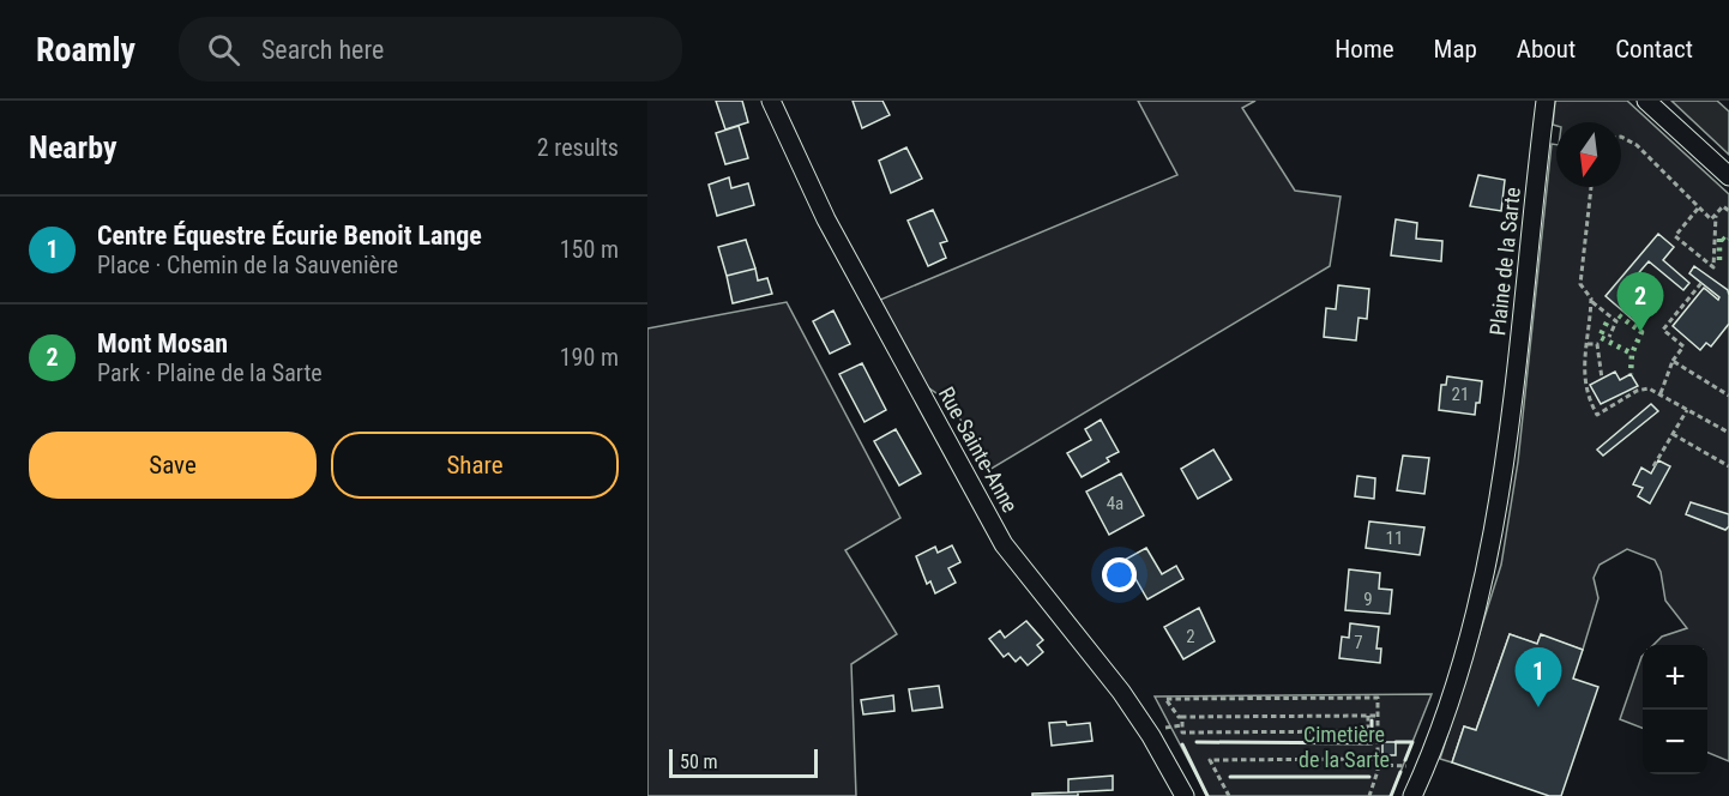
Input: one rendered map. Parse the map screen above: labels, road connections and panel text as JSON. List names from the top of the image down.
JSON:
{
  "streets": {
    "street": ["Plaine de la Sarte", "Rue Sainte-Anne"]
  },
  "parks": ["Cimetière de la Sarte"],
  "house_numbers": [
    "21",
    "4a",
    "11",
    "9",
    "2",
    "7"
  ],
  "scale_bar": "50 m",
  "north": "bottom",
  "page": {
    "header": "Roamly",
    "search": "Search here",
    "nav": [
      "Home",
      "Map",
      "About",
      "Contact"
    ],
    "heading": ["Nearby", "2 results"],
    "list": [
      {
        "mark": "1",
        "name": "Centre Équestre Écurie Benoit Lange",
        "note": "Place · Chemin de la Sauvenière",
        "value": "150 m"
      },
      {
        "mark": "2",
        "name": "Mont Mosan",
        "note": "Park · Plaine de la Sarte",
        "value": "190 m"
      }
    ],
    "pins": ["2", "1"],
    "buttons": ["Save", "Share"],
    "map_buttons": ["+", "−"],
    "scale": "50 m"
  }
}
